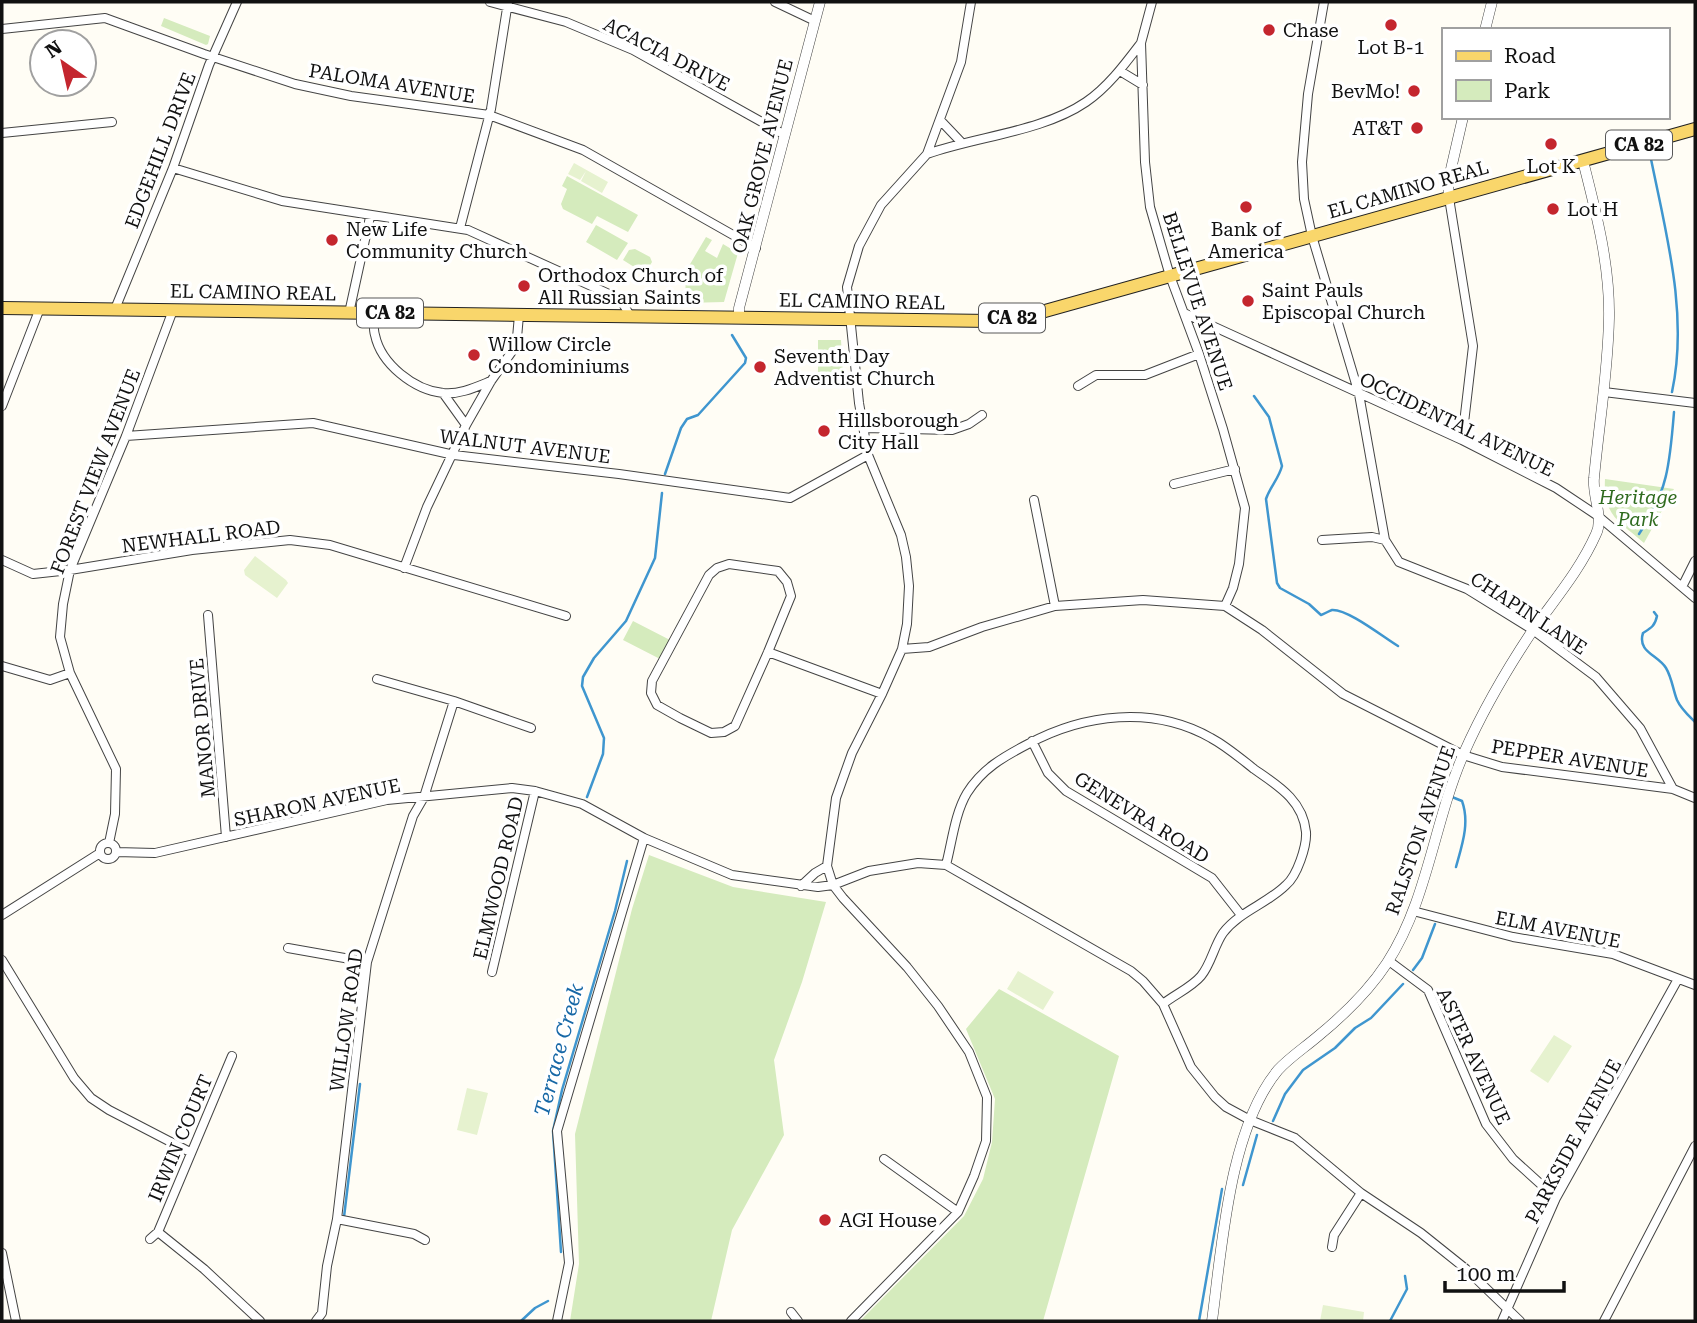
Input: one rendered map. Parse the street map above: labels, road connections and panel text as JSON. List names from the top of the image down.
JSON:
{
  "streets": {
    "main road": ["CA 82", "EL CAMINO REAL"],
    "street": [
      "ACACIA DRIVE",
      "PALOMA AVENUE",
      "EDGEHILL DRIVE",
      "OAK GROVE AVENUE",
      "BELLEVUE AVENUE",
      "OCCIDENTAL AVENUE",
      "WALNUT AVENUE",
      "FOREST VIEW AVENUE",
      "NEWHALL ROAD",
      "CHAPIN LANE",
      "MANOR DRIVE",
      "PEPPER AVENUE",
      "SHARON AVENUE",
      "GENEVRA ROAD",
      "RALSTON AVENUE",
      "ELMWOOD ROAD",
      "ELM AVENUE",
      "WILLOW ROAD",
      "ASTER AVENUE",
      "IRWIN COURT",
      "PARKSIDE AVENUE"
    ]
  },
  "crossings": [
    ["ACACIA DRIVE", "OAK GROVE AVENUE"],
    ["PALOMA AVENUE", "EDGEHILL DRIVE"],
    ["PALOMA AVENUE", "OAK GROVE AVENUE"],
    ["EDGEHILL DRIVE", "EL CAMINO REAL"],
    ["OAK GROVE AVENUE", "EL CAMINO REAL"],
    ["EL CAMINO REAL", "BELLEVUE AVENUE"],
    ["EL CAMINO REAL", "FOREST VIEW AVENUE"],
    ["EL CAMINO REAL", "RALSTON AVENUE"],
    ["BELLEVUE AVENUE", "OCCIDENTAL AVENUE"],
    ["BELLEVUE AVENUE", "PEPPER AVENUE"],
    ["OCCIDENTAL AVENUE", "RALSTON AVENUE"],
    ["WALNUT AVENUE", "FOREST VIEW AVENUE"],
    ["FOREST VIEW AVENUE", "NEWHALL ROAD"],
    ["FOREST VIEW AVENUE", "SHARON AVENUE"],
    ["CHAPIN LANE", "PEPPER AVENUE"],
    ["CHAPIN LANE", "RALSTON AVENUE"],
    ["MANOR DRIVE", "SHARON AVENUE"],
    ["PEPPER AVENUE", "RALSTON AVENUE"],
    ["SHARON AVENUE", "ELMWOOD ROAD"],
    ["SHARON AVENUE", "WILLOW ROAD"],
    ["RALSTON AVENUE", "ELM AVENUE"],
    ["RALSTON AVENUE", "ASTER AVENUE"],
    ["ELM AVENUE", "PARKSIDE AVENUE"],
    ["ASTER AVENUE", "PARKSIDE AVENUE"]
  ],
  "water": ["Terrace Creek"],
  "parks": ["Heritage Park"],
  "places": [
    "Lot B-1",
    "Chase",
    "BevMo!",
    "AT&T",
    "Lot K",
    "Bank of America",
    "Lot H",
    "New Life Community Church",
    "Orthodox Church of All Russian Saints",
    "Saint Pauls Episcopal Church",
    "Willow Circle Condominiums",
    "Seventh Day Adventist Church",
    "Hillsborough City Hall",
    "AGI House"
  ],
  "legend": ["Road", "Park"],
  "scale_bar": "100 m",
  "north": "top left"
}
